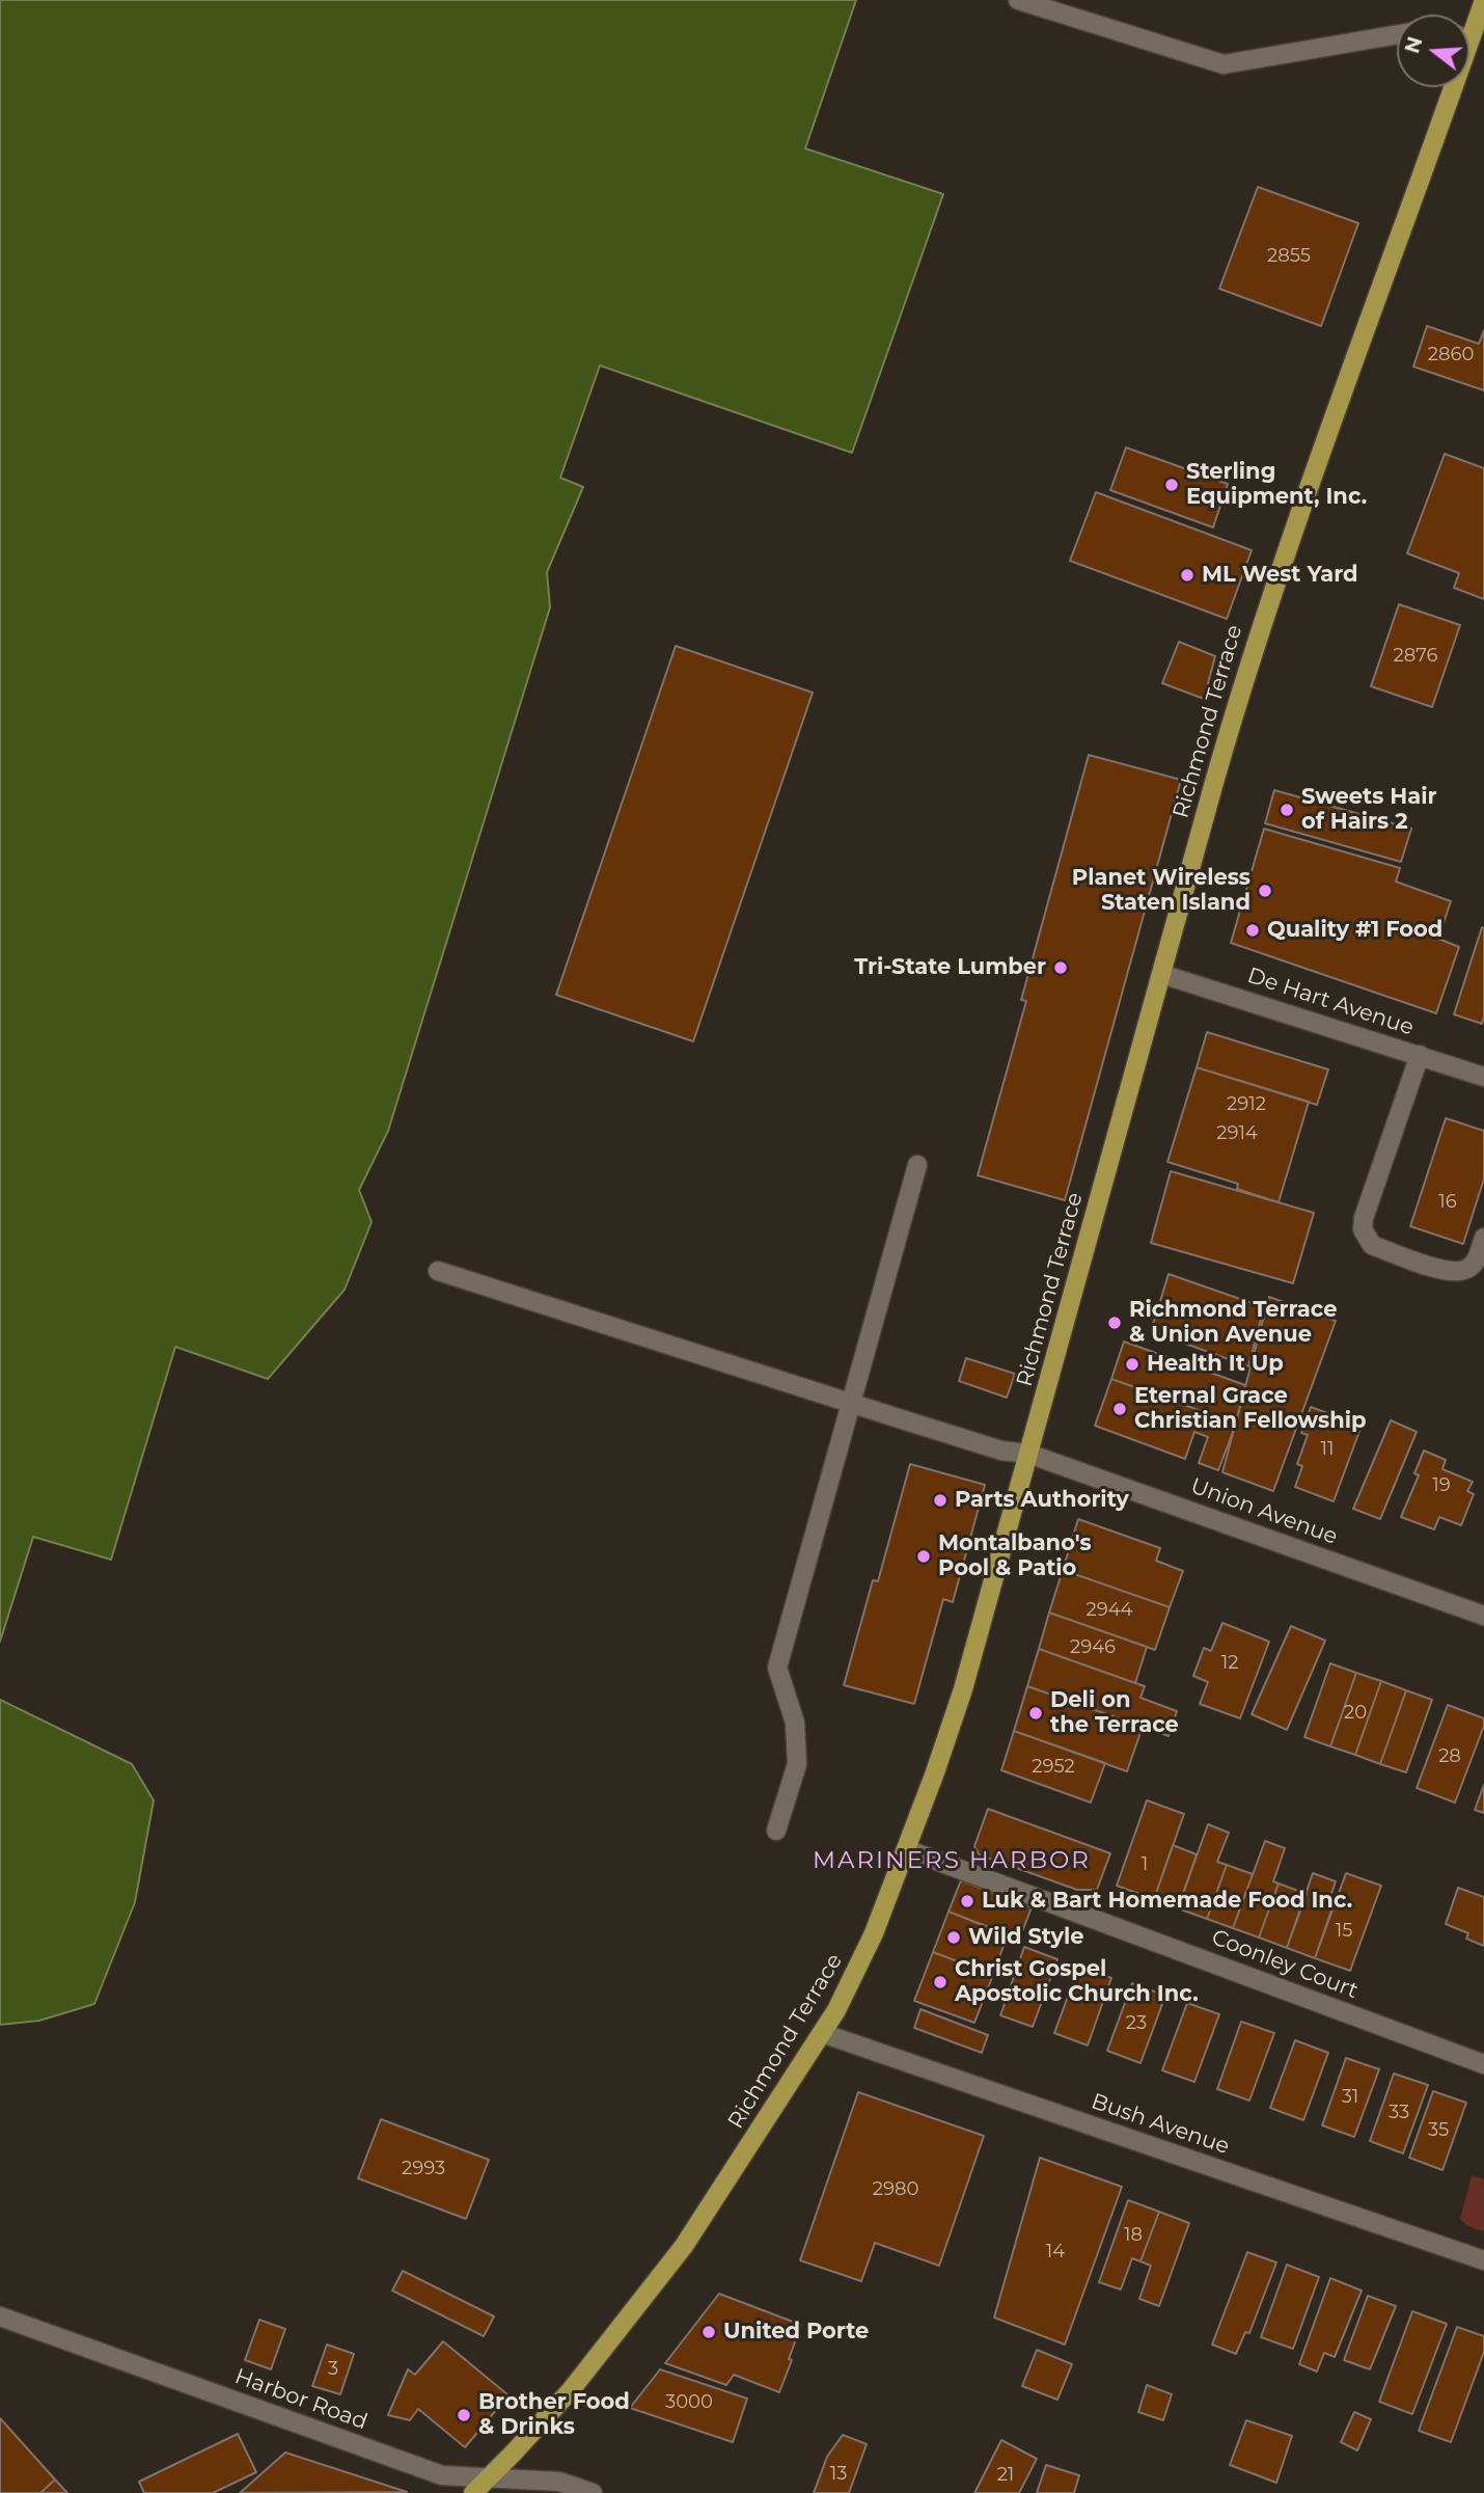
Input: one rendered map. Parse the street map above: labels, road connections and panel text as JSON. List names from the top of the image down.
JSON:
{
  "streets": {
    "main road": ["Richmond Terrace"],
    "street": [
      "De Hart Avenue",
      "Union Avenue",
      "Coonley Court",
      "Bush Avenue",
      "Harbor Road"
    ]
  },
  "crossings": [
    ["Richmond Terrace", "De Hart Avenue"],
    ["Richmond Terrace", "Union Avenue"],
    ["Richmond Terrace", "Coonley Court"],
    ["Richmond Terrace", "Bush Avenue"],
    ["Richmond Terrace", "Harbor Road"]
  ],
  "districts": ["MARINERS HARBOR"],
  "places": [
    "Sterling Equipment, Inc.",
    "ML West Yard",
    "Sweets Hair of Hairs 2",
    "Planet Wireless Staten Island",
    "Quality #1 Food",
    "Tri-State Lumber",
    "Richmond Terrace & Union Avenue",
    "Health It Up",
    "Eternal Grace Christian Fellowship",
    "Parts Authority",
    "Montalbano's Pool & Patio",
    "Deli on the Terrace",
    "Luk & Bart Homemade Food Inc.",
    "Wild Style",
    "Christ Gospel Apostolic Church Inc.",
    "United Porte",
    "Brother Food & Drinks"
  ],
  "house_numbers": [
    "2855",
    "2860",
    "2876",
    "2912",
    "2914",
    "16",
    "11",
    "19",
    "2944",
    "2946",
    "12",
    "20",
    "28",
    "2952",
    "1",
    "15",
    "23",
    "31",
    "33",
    "35",
    "2993",
    "2980",
    "18",
    "14",
    "3",
    "3000",
    "13",
    "21"
  ],
  "north": "left"
}
